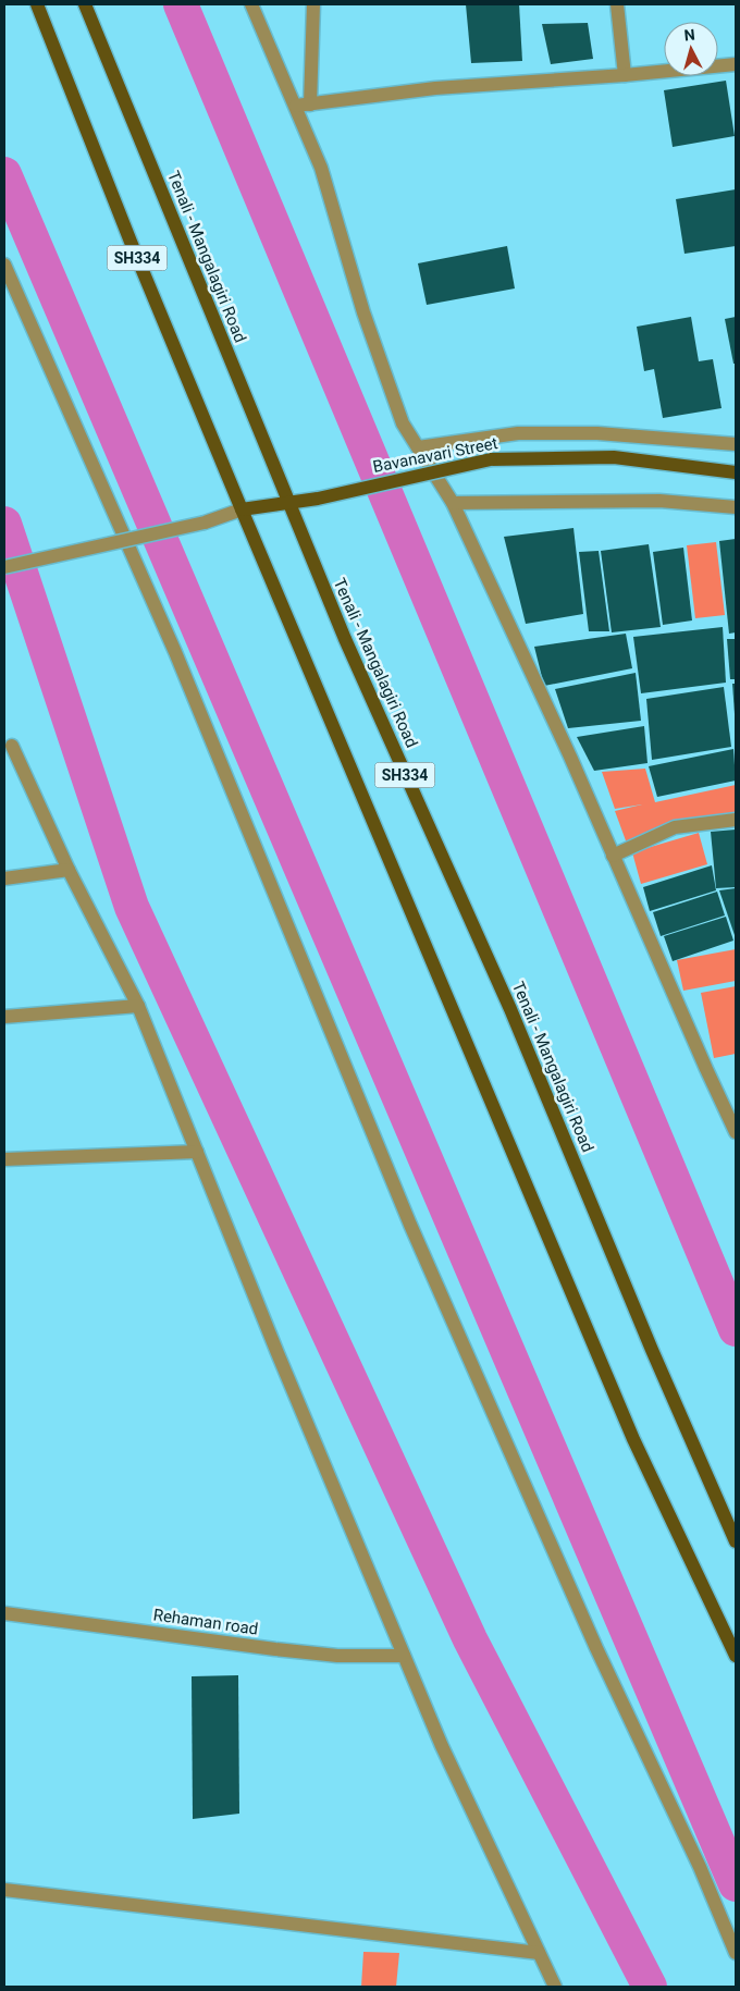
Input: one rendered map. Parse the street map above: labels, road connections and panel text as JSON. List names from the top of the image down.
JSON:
{
  "streets": {
    "main road": ["Tenali - Mangalagiri Road", "SH334", "Bavanavari Street"],
    "street": ["Rehaman road"]
  },
  "crossings": [
    ["Tenali - Mangalagiri Road", "Bavanavari Street"],
    ["SH334", "Bavanavari Street"]
  ],
  "north": "top"
}
